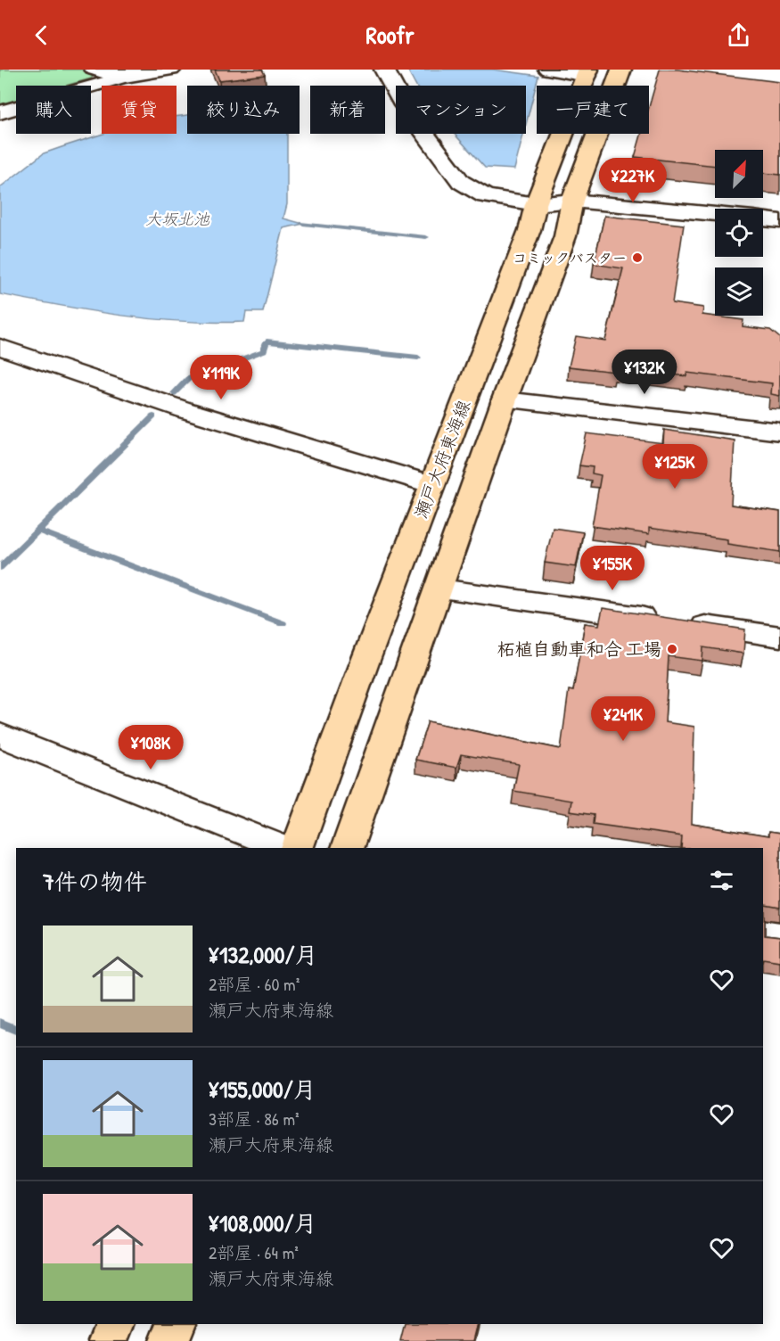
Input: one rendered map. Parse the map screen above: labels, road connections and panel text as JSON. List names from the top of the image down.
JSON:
{
  "streets": {
    "main road": ["瀬戸大府東海線"]
  },
  "water": ["大坂北池"],
  "places": ["コミックバスター", "柘植自動車和合 工場"],
  "north": "top right",
  "page": {
    "header": "Roofr",
    "chip": [
      "購入",
      "賃貸",
      "絞り込み",
      "新着",
      "マンション",
      "一戸建て"
    ],
    "price": [
      "¥227K",
      "¥132K",
      "¥119K",
      "¥125K",
      "¥155K",
      "¥241K",
      "¥108K"
    ],
    "heading": "7件の物件",
    "list": [
      {
        "name": "¥132,000/月",
        "note": "2部屋 · 60 m² · 瀬戸大府東海線"
      },
      {
        "name": "¥155,000/月",
        "note": "3部屋 · 86 m² · 瀬戸大府東海線"
      },
      {
        "name": "¥108,000/月",
        "note": "2部屋 · 64 m² · 瀬戸大府東海線"
      }
    ]
  }
}
